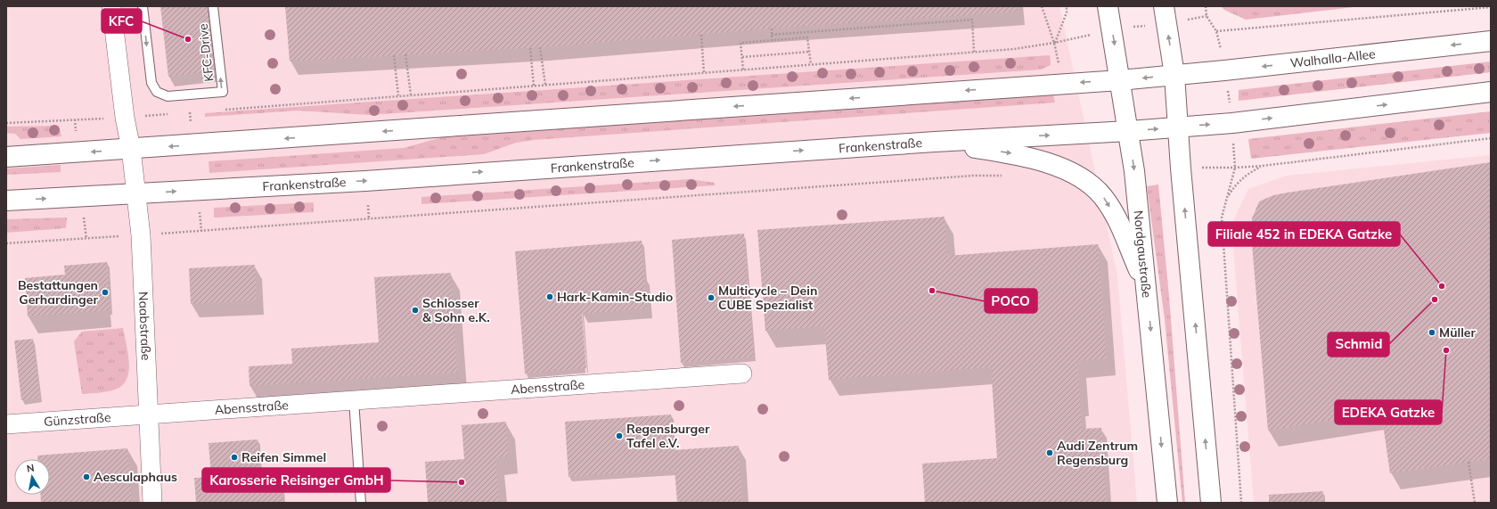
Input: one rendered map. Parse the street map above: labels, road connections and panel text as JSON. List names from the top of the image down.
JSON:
{
  "streets": {
    "main road": ["Walhalla-Allee", "Frankenstraße", "Nordgaustraße"],
    "street": ["Naabstraße", "Abensstraße", "Günzstraße"],
    "lane": ["KFC-Drive"]
  },
  "crossings": [
    ["Frankenstraße", "Nordgaustraße"],
    ["Frankenstraße", "Naabstraße"],
    ["Naabstraße", "Abensstraße"],
    ["Naabstraße", "Günzstraße"],
    ["Abensstraße", "Günzstraße"]
  ],
  "places": [
    "KFC",
    "Filiale 452 in EDEKA Gatzke",
    "POCO",
    "Bestattungen Gerhardinger",
    "Hark-Kamin-Studio",
    "Multicycle – Dein CUBE Spezialist",
    "Schmid",
    "Schlosser & Sohn e.K.",
    "Müller",
    "EDEKA Gatzke",
    "Regensburger Tafel e.V.",
    "Audi Zentrum Regensburg",
    "Reifen Simmel",
    "Aesculaphaus",
    "Karosserie Reisinger GmbH"
  ],
  "north": "top"
}
